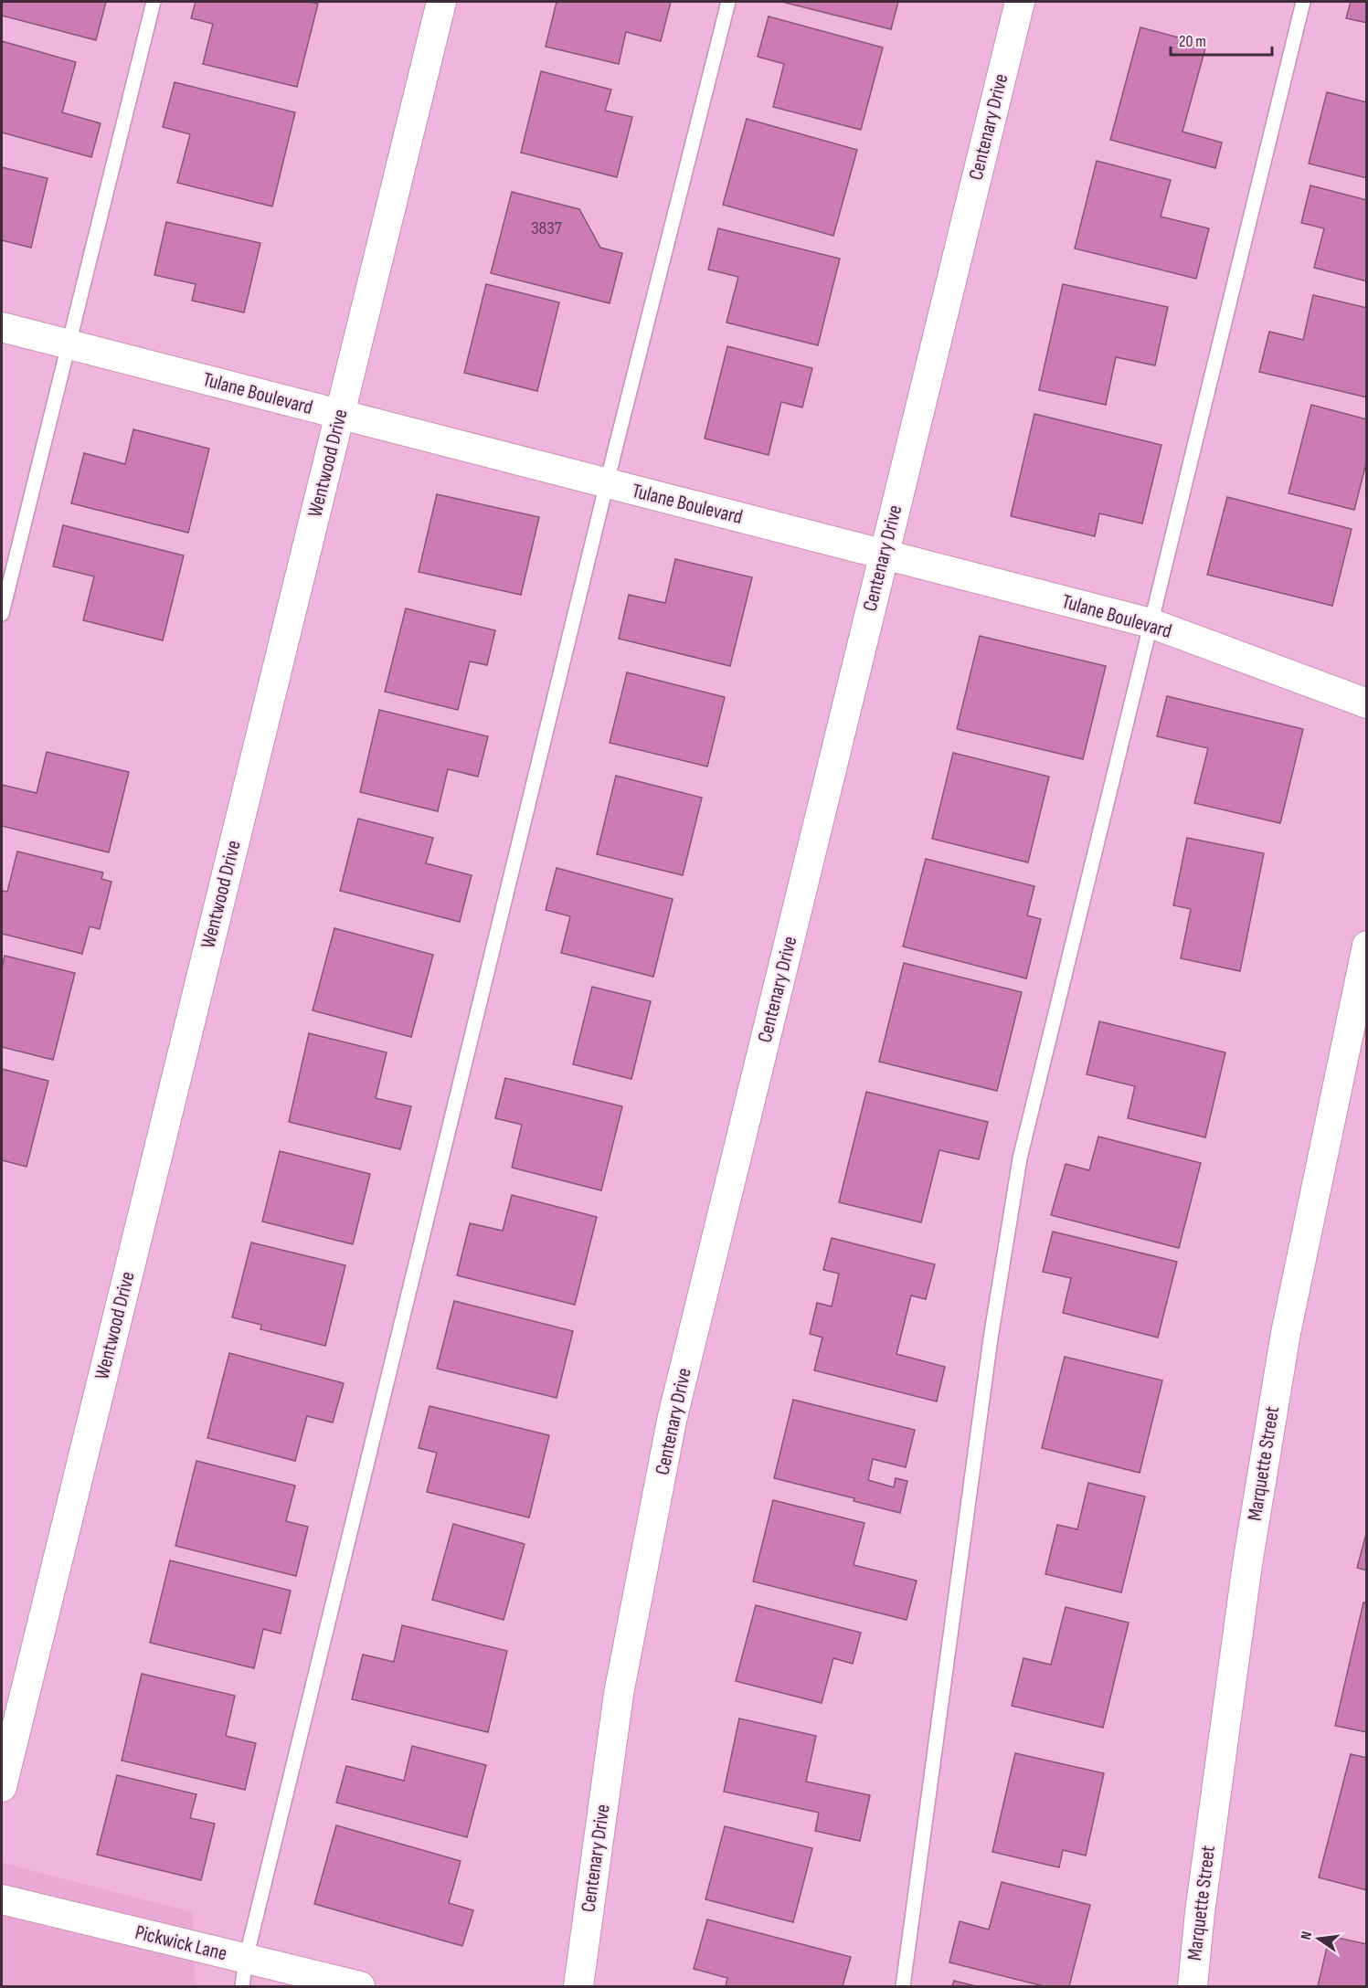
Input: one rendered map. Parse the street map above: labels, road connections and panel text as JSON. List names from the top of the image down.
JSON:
{
  "streets": {
    "street": [
      "Centenary Drive",
      "Tulane Boulevard",
      "Wentwood Drive",
      "Marquette Street",
      "Pickwick Lane"
    ]
  },
  "crossings": [
    ["Centenary Drive", "Tulane Boulevard"],
    ["Tulane Boulevard", "Wentwood Drive"]
  ],
  "house_numbers": ["3837"],
  "scale_bar": "20 m",
  "north": "left"
}
